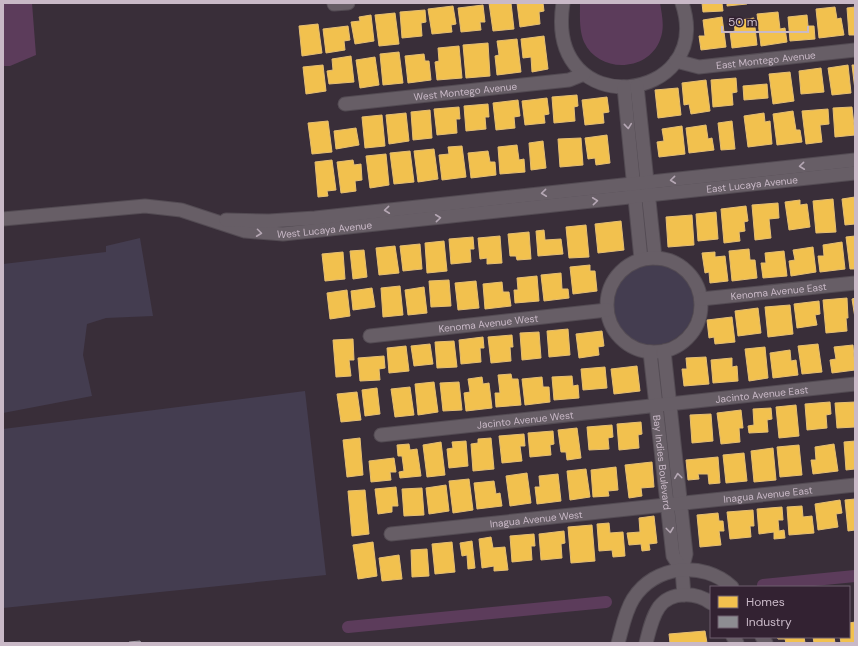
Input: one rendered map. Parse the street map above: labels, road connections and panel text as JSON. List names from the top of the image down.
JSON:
{
  "streets": {
    "street": [
      "East Montego Avenue",
      "West Montego Avenue",
      "East Lucaya Avenue",
      "West Lucaya Avenue",
      "Kenoma Avenue East",
      "Kenoma Avenue West",
      "Jacinto Avenue East",
      "Jacinto Avenue West",
      "Bay Indies Boulevard",
      "Inagua Avenue East",
      "Inagua Avenue West"
    ]
  },
  "crossings": [
    ["East Lucaya Avenue", "West Lucaya Avenue"],
    ["Kenoma Avenue East", "Kenoma Avenue West"],
    ["Kenoma Avenue East", "Bay Indies Boulevard"],
    ["Kenoma Avenue West", "Bay Indies Boulevard"],
    ["Jacinto Avenue East", "Jacinto Avenue West"],
    ["Jacinto Avenue East", "Bay Indies Boulevard"],
    ["Jacinto Avenue West", "Bay Indies Boulevard"],
    ["Bay Indies Boulevard", "Inagua Avenue East"],
    ["Bay Indies Boulevard", "Inagua Avenue West"],
    ["Inagua Avenue East", "Inagua Avenue West"]
  ],
  "legend": ["Homes", "Industry"],
  "scale_bar": "50 m"
}
